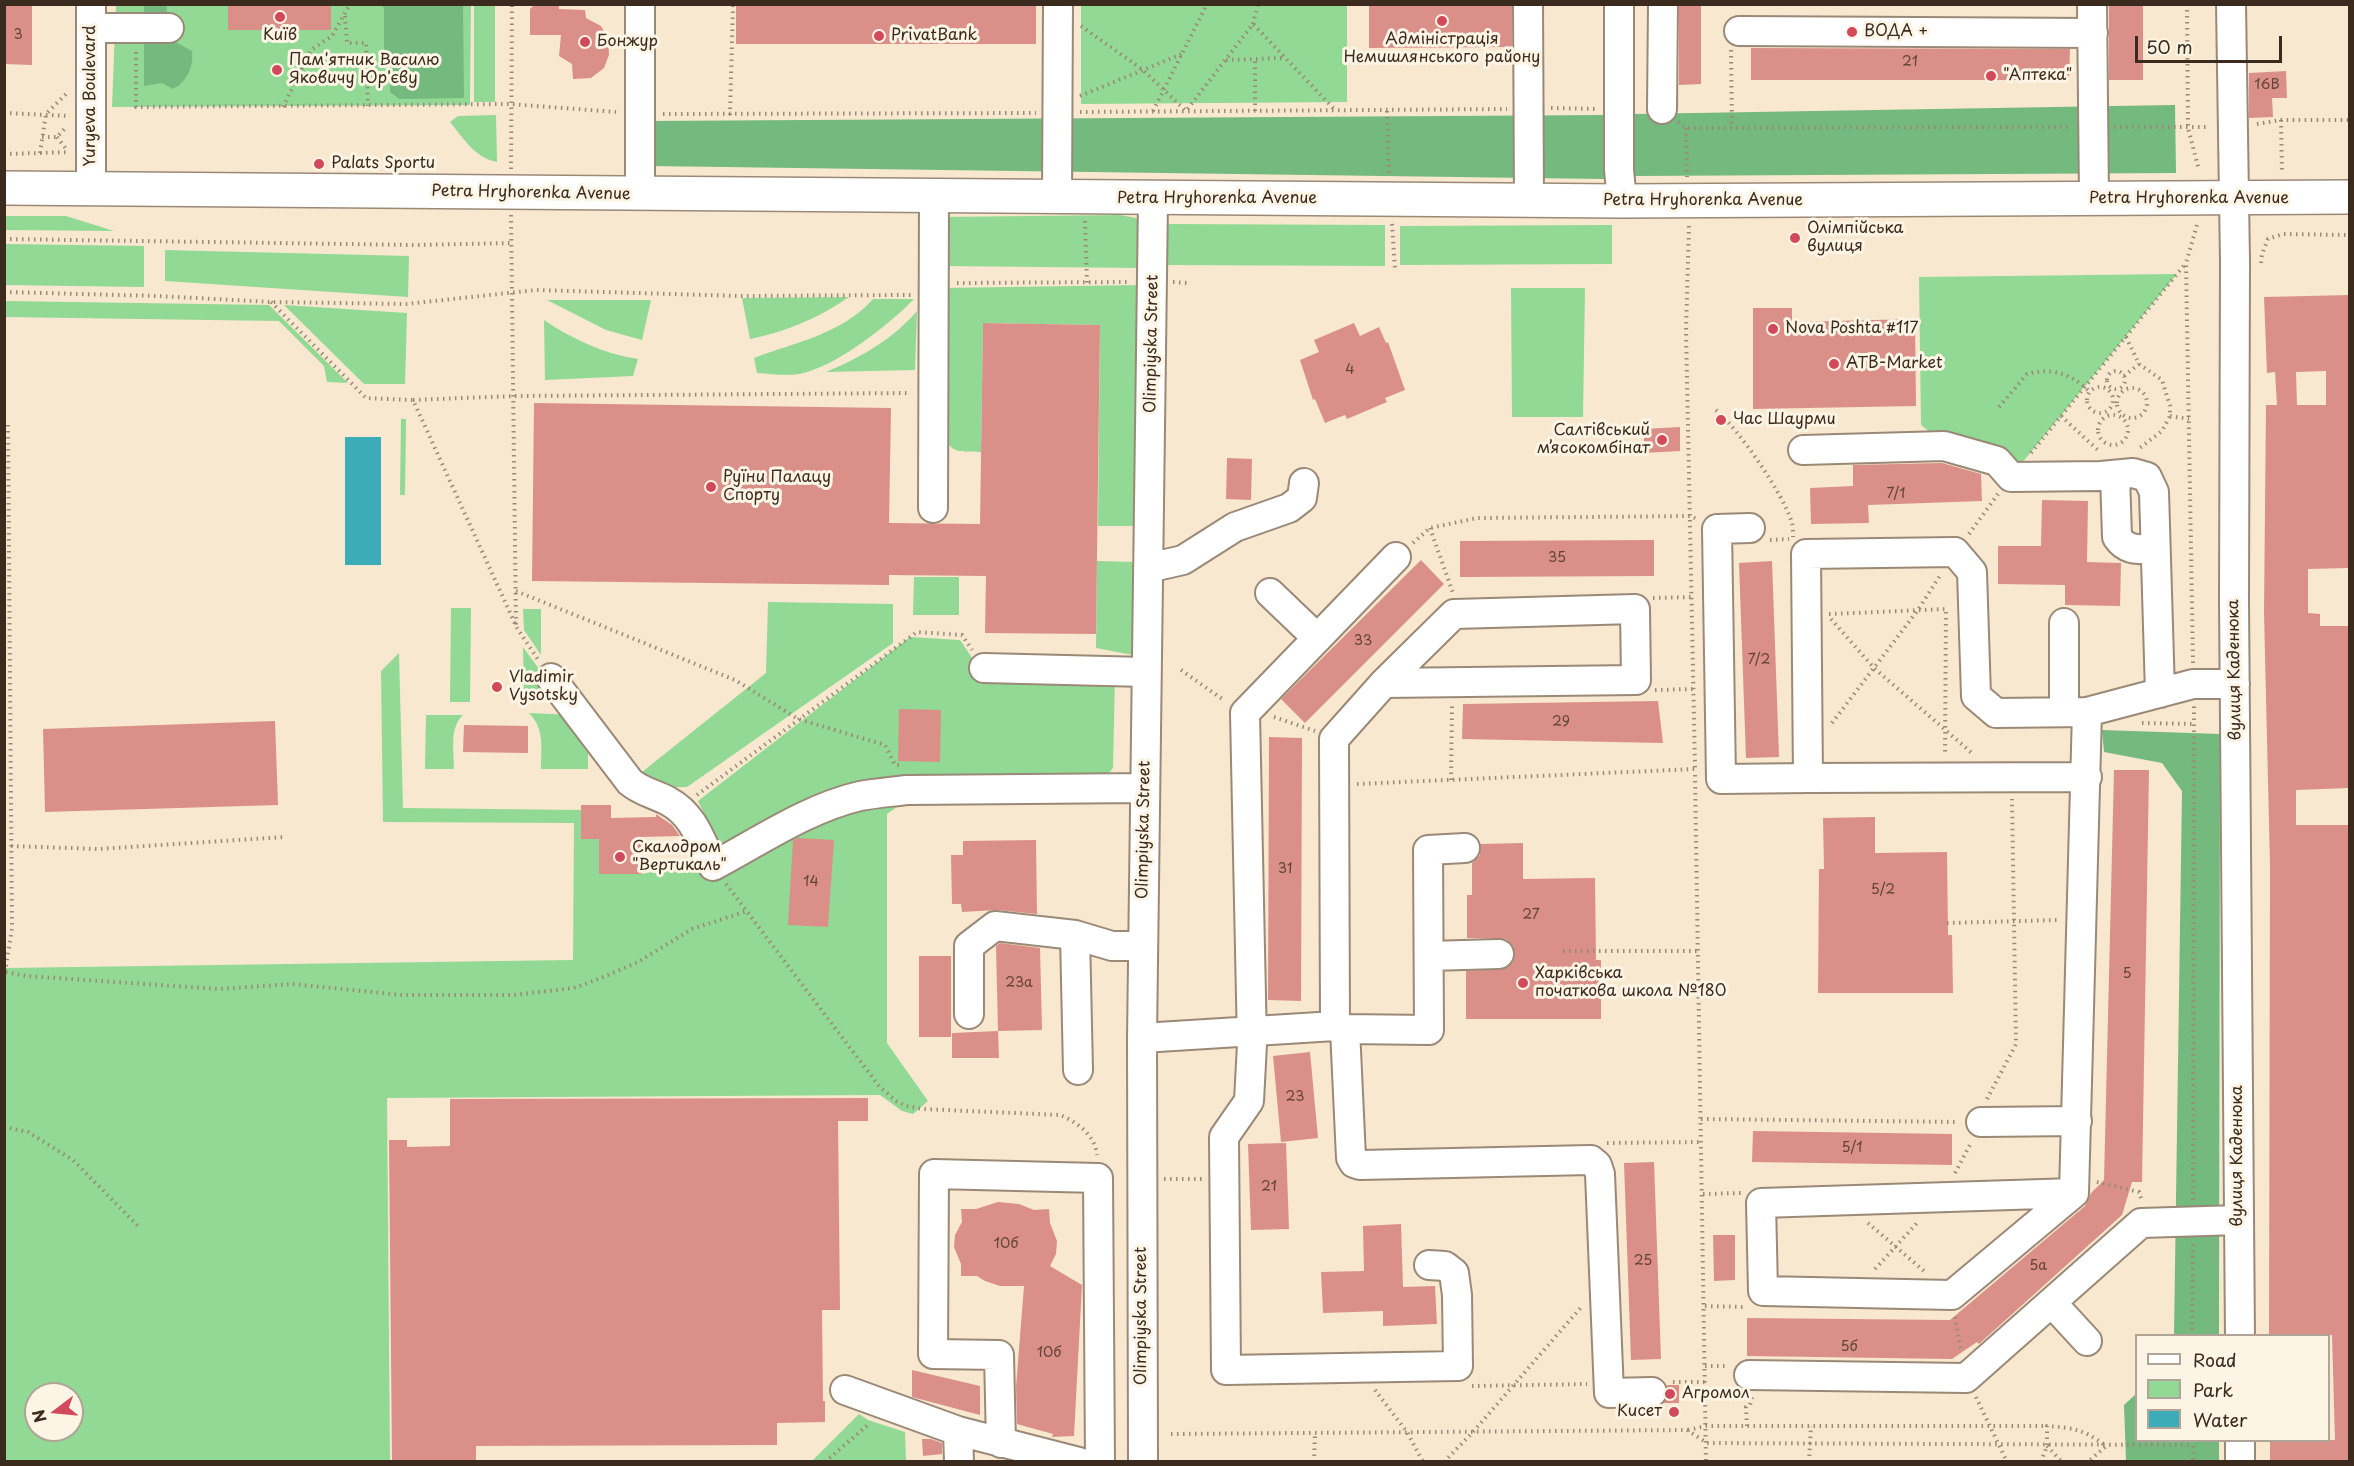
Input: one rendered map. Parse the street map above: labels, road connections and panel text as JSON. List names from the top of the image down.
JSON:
{
  "streets": {
    "main road": ["Petra Hryhorenka Avenue", "Petra Hryhorenka Аvenue"],
    "street": ["Yuryeva Boulevard", "Olimpiyska Street", "вулиця Каденюка"]
  },
  "crossings": [
    ["Yuryeva Boulevard", "Petra Hryhorenka Avenue"],
    ["Petra Hryhorenka Avenue", "Petra Hryhorenka Аvenue"],
    ["Petra Hryhorenka Аvenue", "Olimpiyska Street"],
    ["Petra Hryhorenka Аvenue", "вулиця Каденюка"]
  ],
  "places": [
    "Київ",
    "Адміністрація Немишлянського району",
    "ВОДА +",
    "PrivatBank",
    "Бонжур",
    "Пам'ятник Василю Яковичу Юр'єву",
    "\"Аптека\"",
    "Palats Sportu",
    "Олімпійська вулиця",
    "Nova Poshta #117",
    "ATB-Market",
    "Час Шаурми",
    "Салтівський мʼясокомбінат",
    "Руїни Палацу Спорту",
    "Vladimir Vysotsky",
    "Скалодром \"Вертикаль\"",
    "Харківська початкова школа №180",
    "Агромол",
    "Кисет"
  ],
  "house_numbers": [
    "3",
    "21",
    "16В",
    "4",
    "7/1",
    "35",
    "33",
    "7/2",
    "29",
    "31",
    "14",
    "5/2",
    "27",
    "5",
    "23а",
    "23",
    "5/1",
    "21",
    "10б",
    "25",
    "5а",
    "5б",
    "10б"
  ],
  "legend": ["Road", "Park", "Water"],
  "scale_bar": "50 m",
  "north": "left"
}
